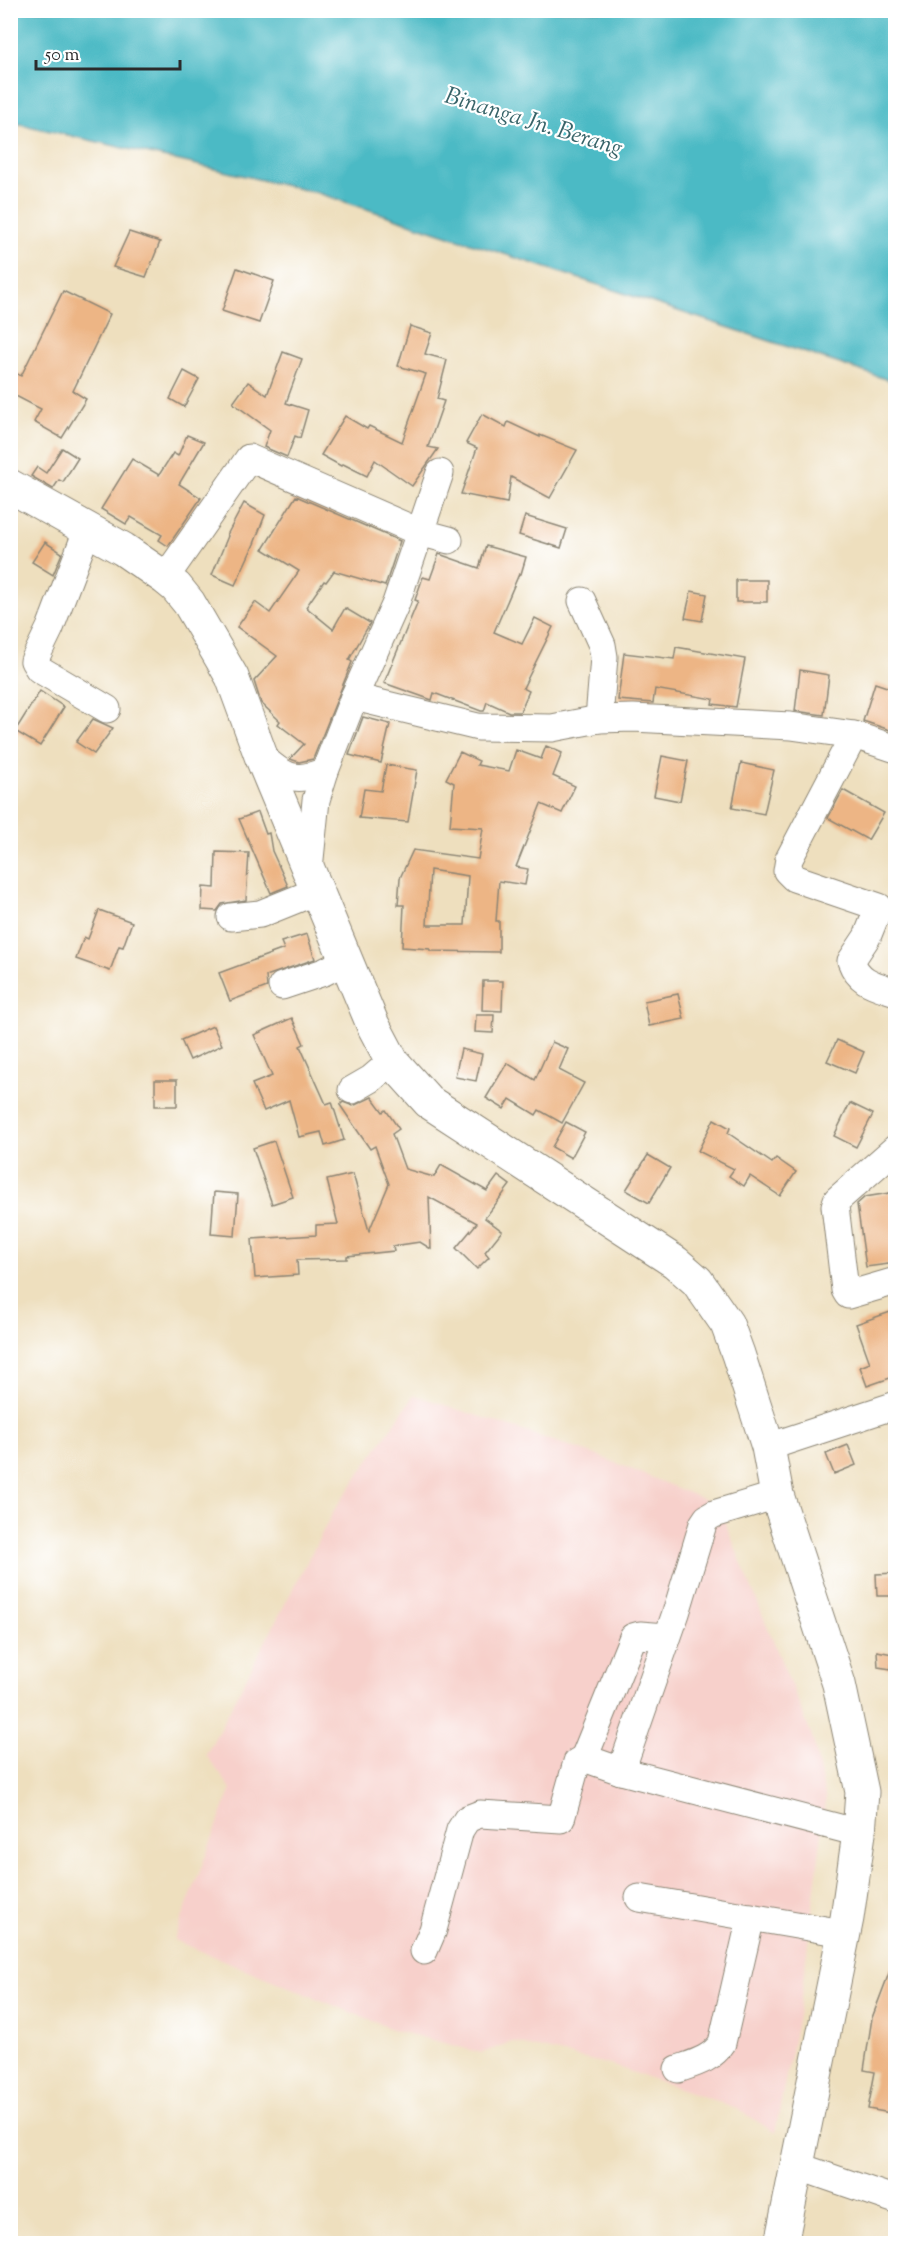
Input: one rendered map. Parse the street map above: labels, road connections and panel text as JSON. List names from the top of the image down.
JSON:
{
  "water": ["Binanga Jn. Berang"],
  "scale_bar": "50 m"
}
